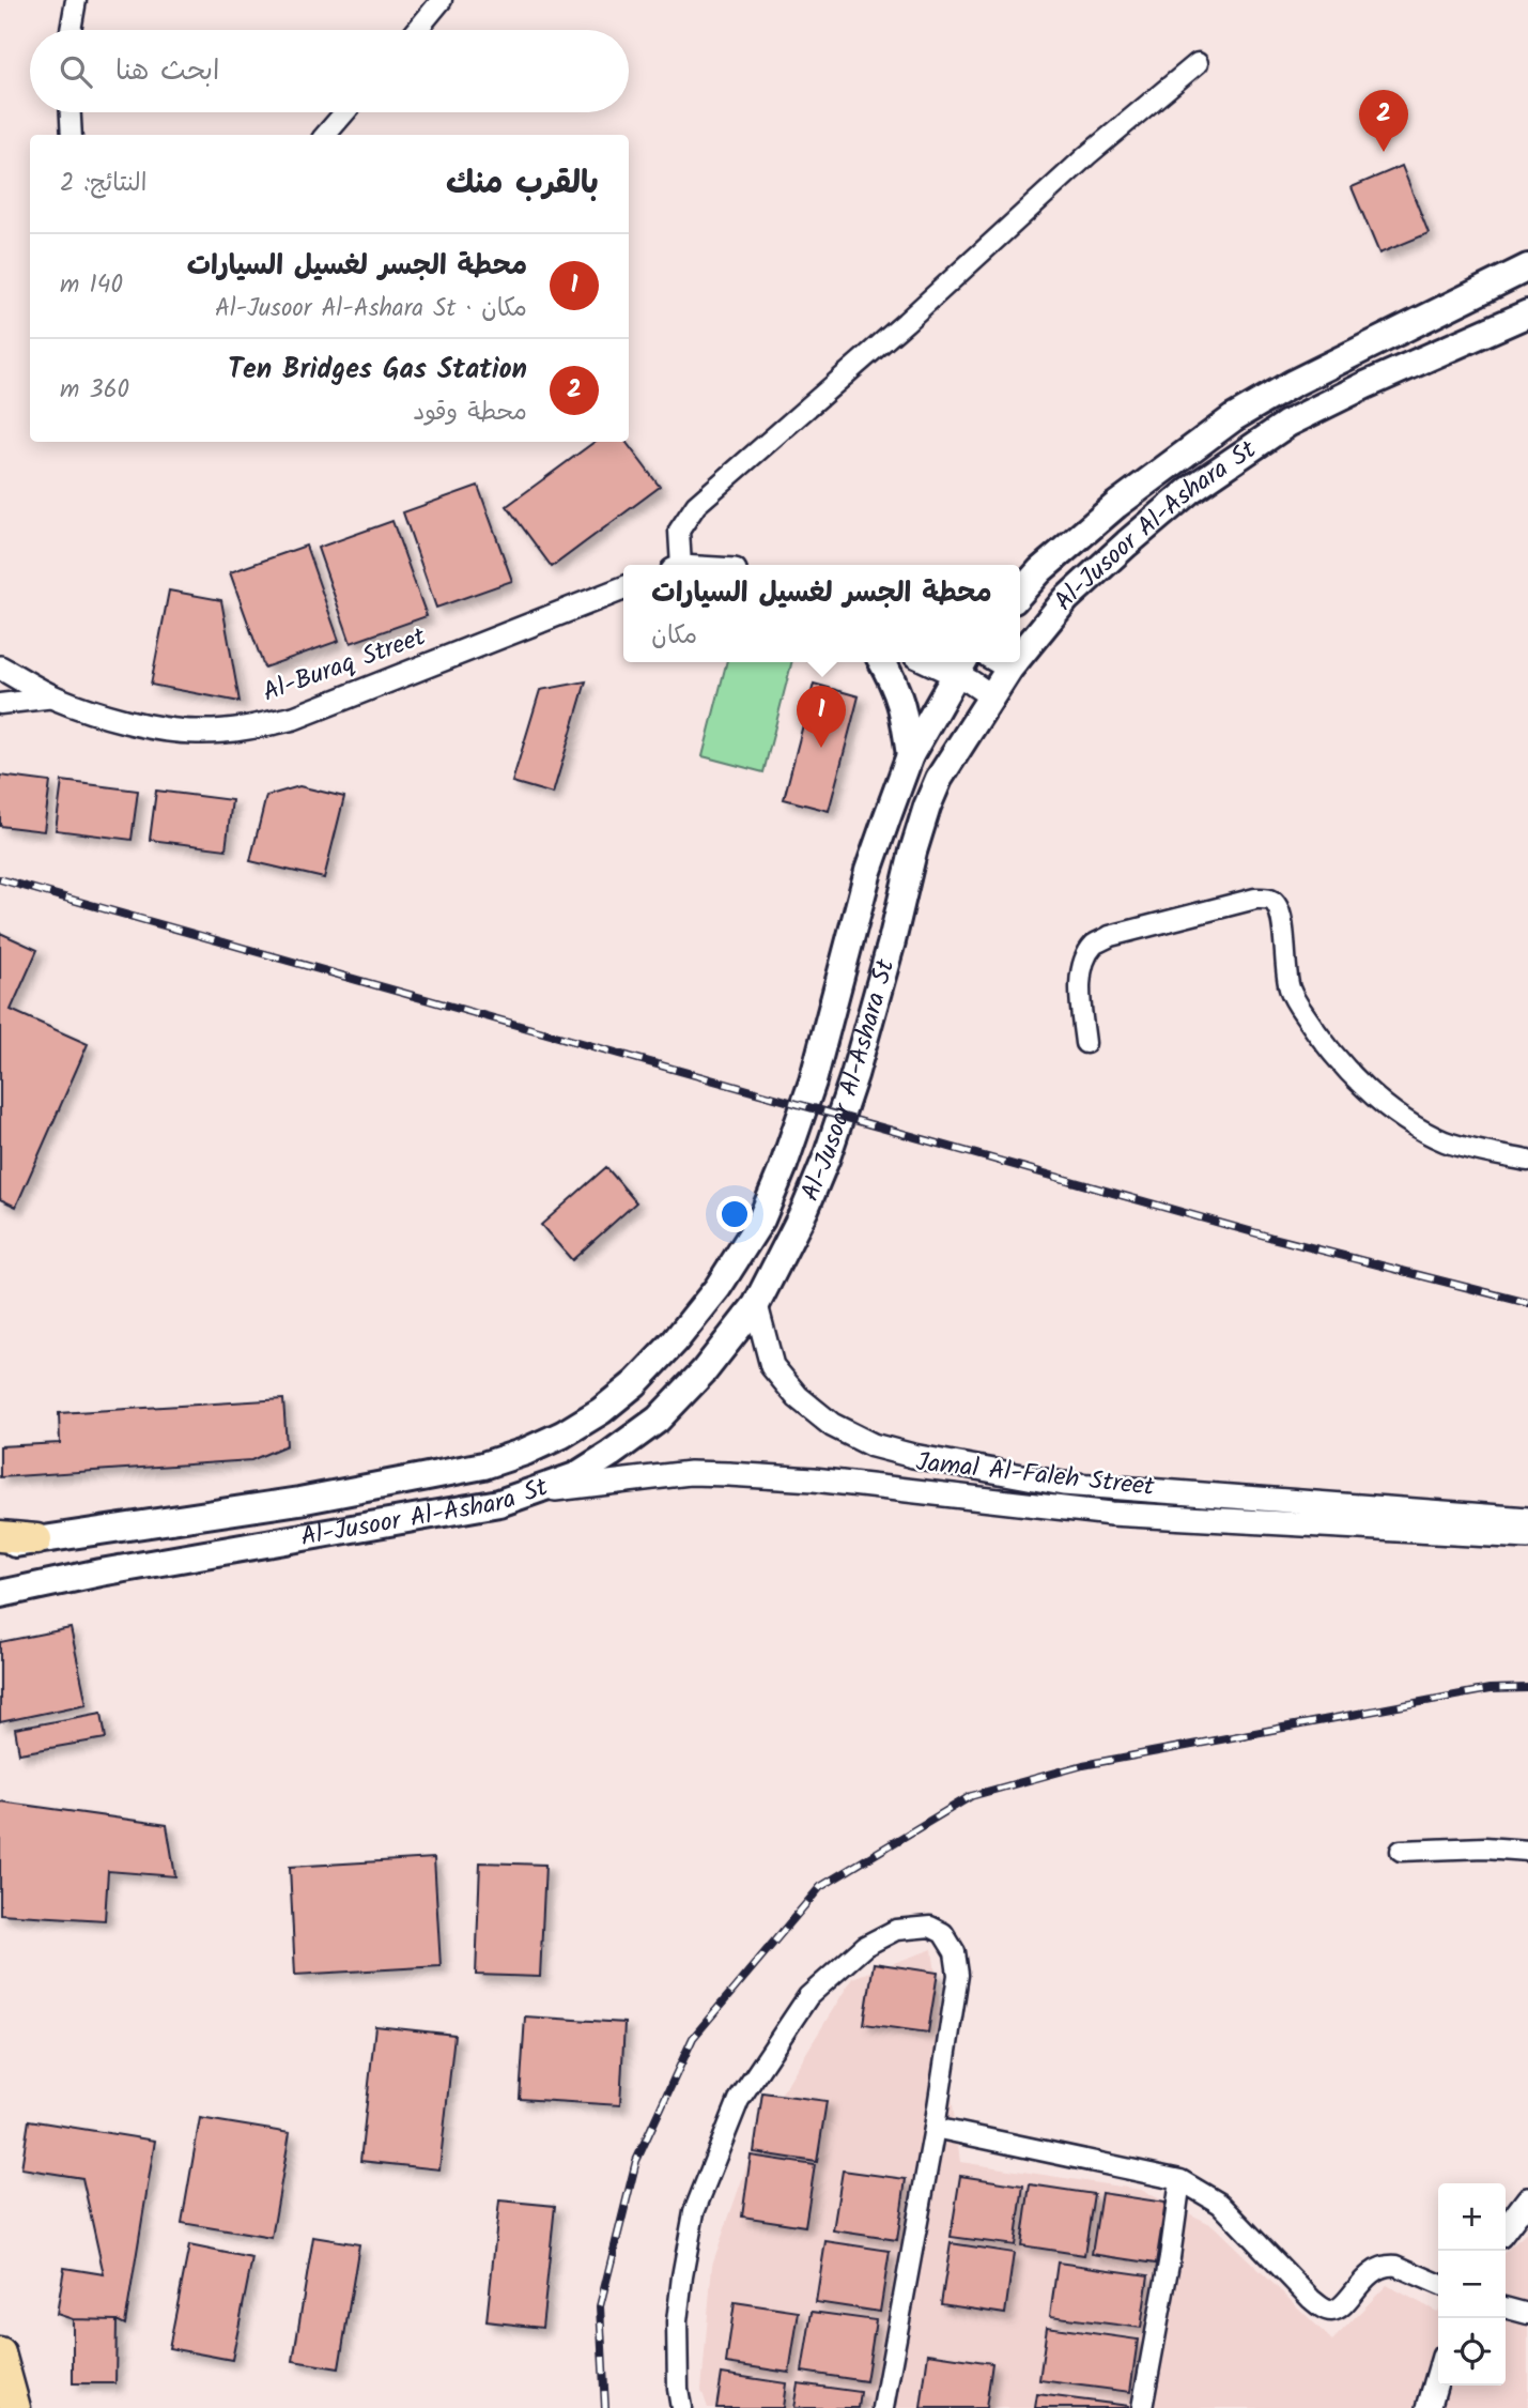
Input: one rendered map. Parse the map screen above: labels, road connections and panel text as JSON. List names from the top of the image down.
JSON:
{
  "streets": {
    "main road": ["Al-Jusoor Al-Ashara St"],
    "street": ["Al-Buraq Street", "Jamal Al-Faleh Street"]
  },
  "crossings": [
    ["Al-Jusoor Al-Ashara St", "Jamal Al-Faleh Street"]
  ],
  "page": {
    "search": "ابحث هنا",
    "pins": ["2", "1"],
    "heading": ["بالقرب منك", "النتائج: 2"],
    "list": [
      {
        "mark": "1",
        "name": "محطة الجسر لغسيل السيارات",
        "note": "مكان · Al-Jusoor Al-Ashara St",
        "value": "140 m"
      },
      {
        "mark": "2",
        "name": "Ten Bridges Gas Station",
        "note": "محطة وقود",
        "value": "360 m"
      }
    ],
    "popup": ["محطة الجسر لغسيل السيارات", "مكان"],
    "map_buttons": ["+", "−"]
  }
}
